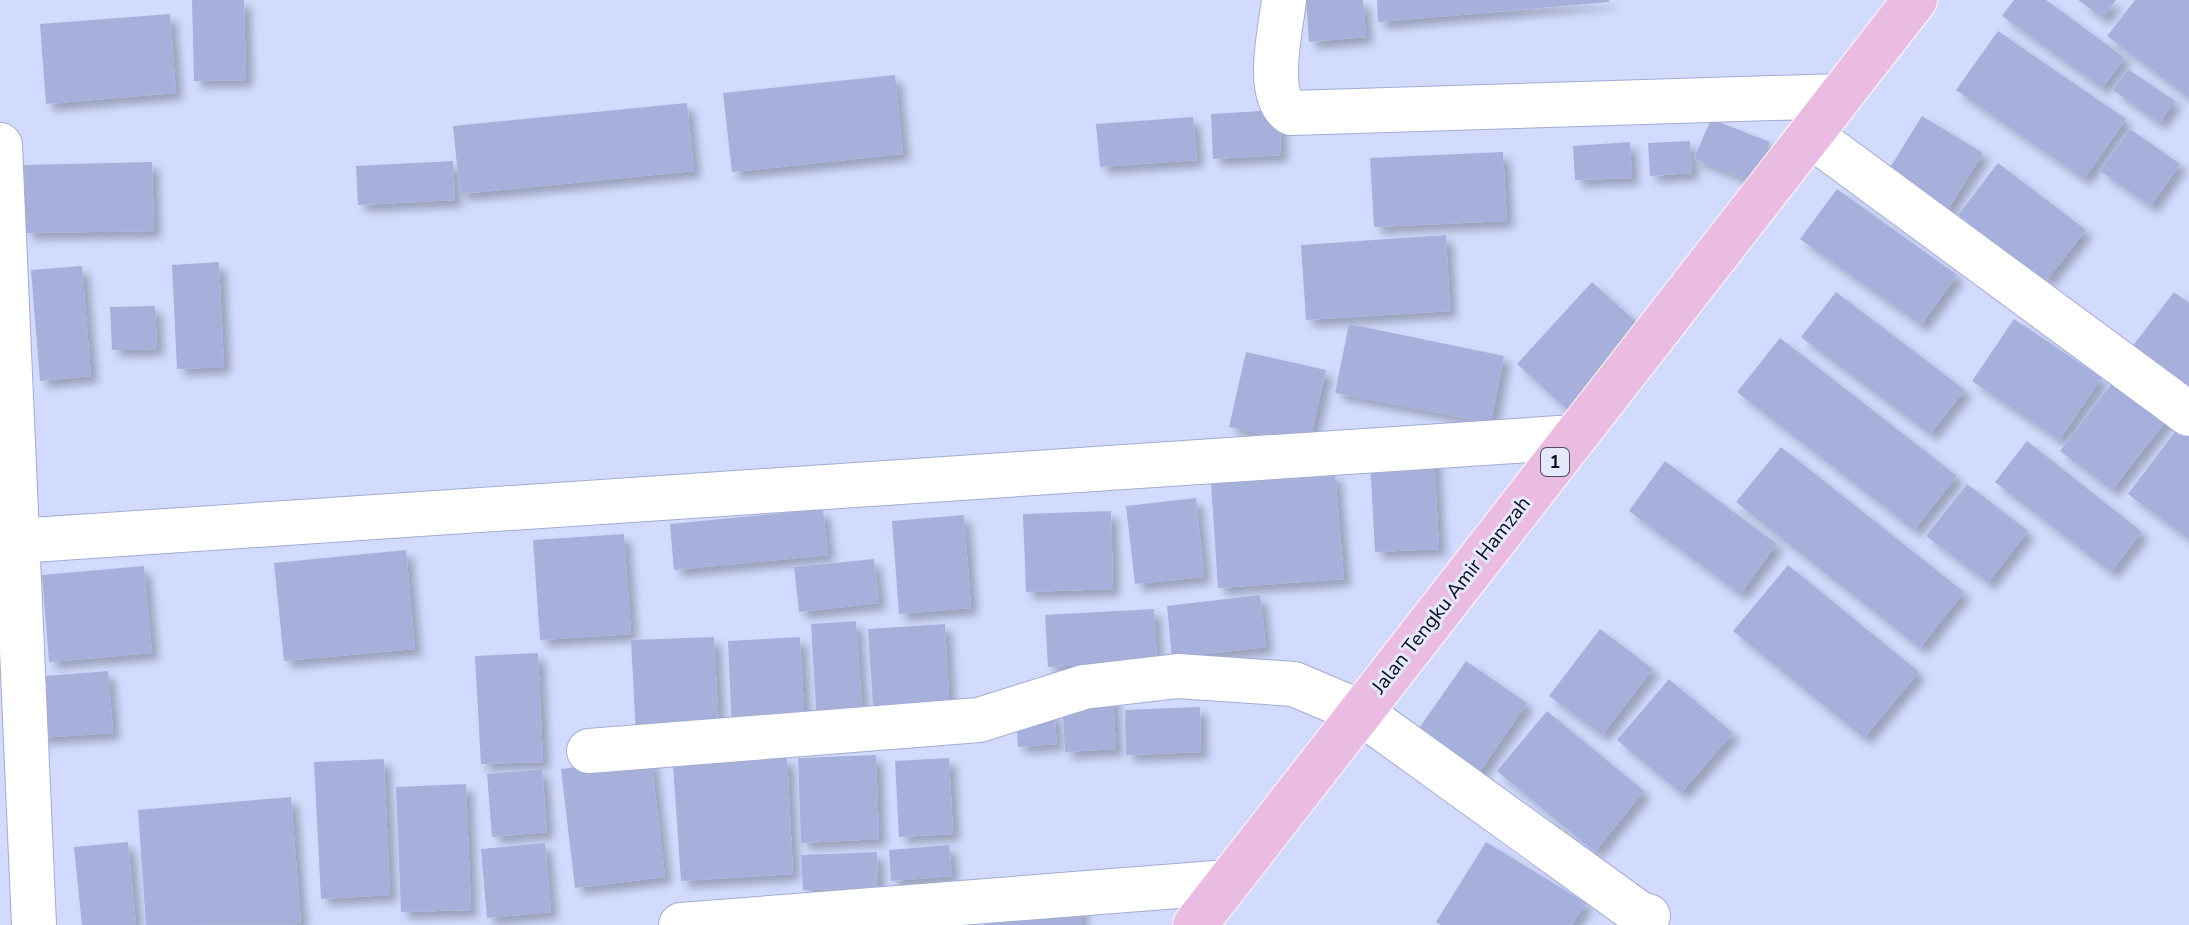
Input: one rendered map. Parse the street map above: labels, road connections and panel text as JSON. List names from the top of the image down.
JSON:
{
  "streets": {
    "main road": ["1", "Jalan Tengku Amir Hamzah"]
  }
}
